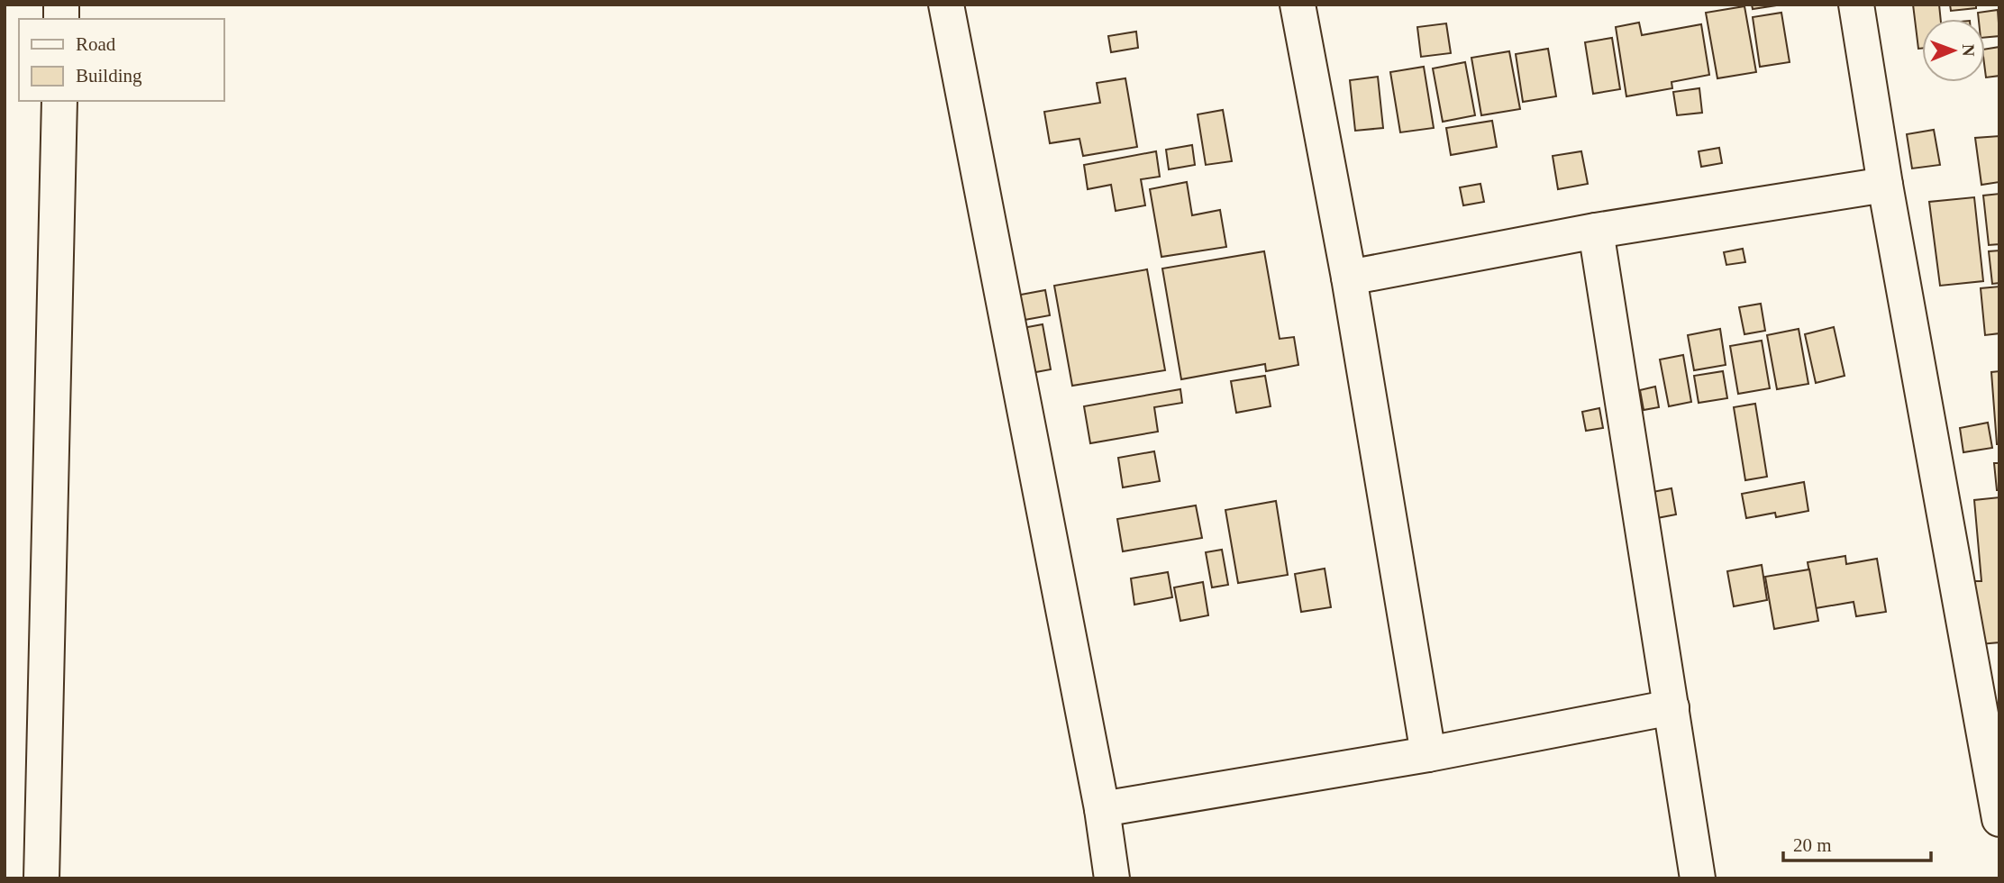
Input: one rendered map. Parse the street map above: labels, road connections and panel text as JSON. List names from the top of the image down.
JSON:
{
  "legend": ["Road", "Building"],
  "scale_bar": "20 m",
  "north": "right"
}
